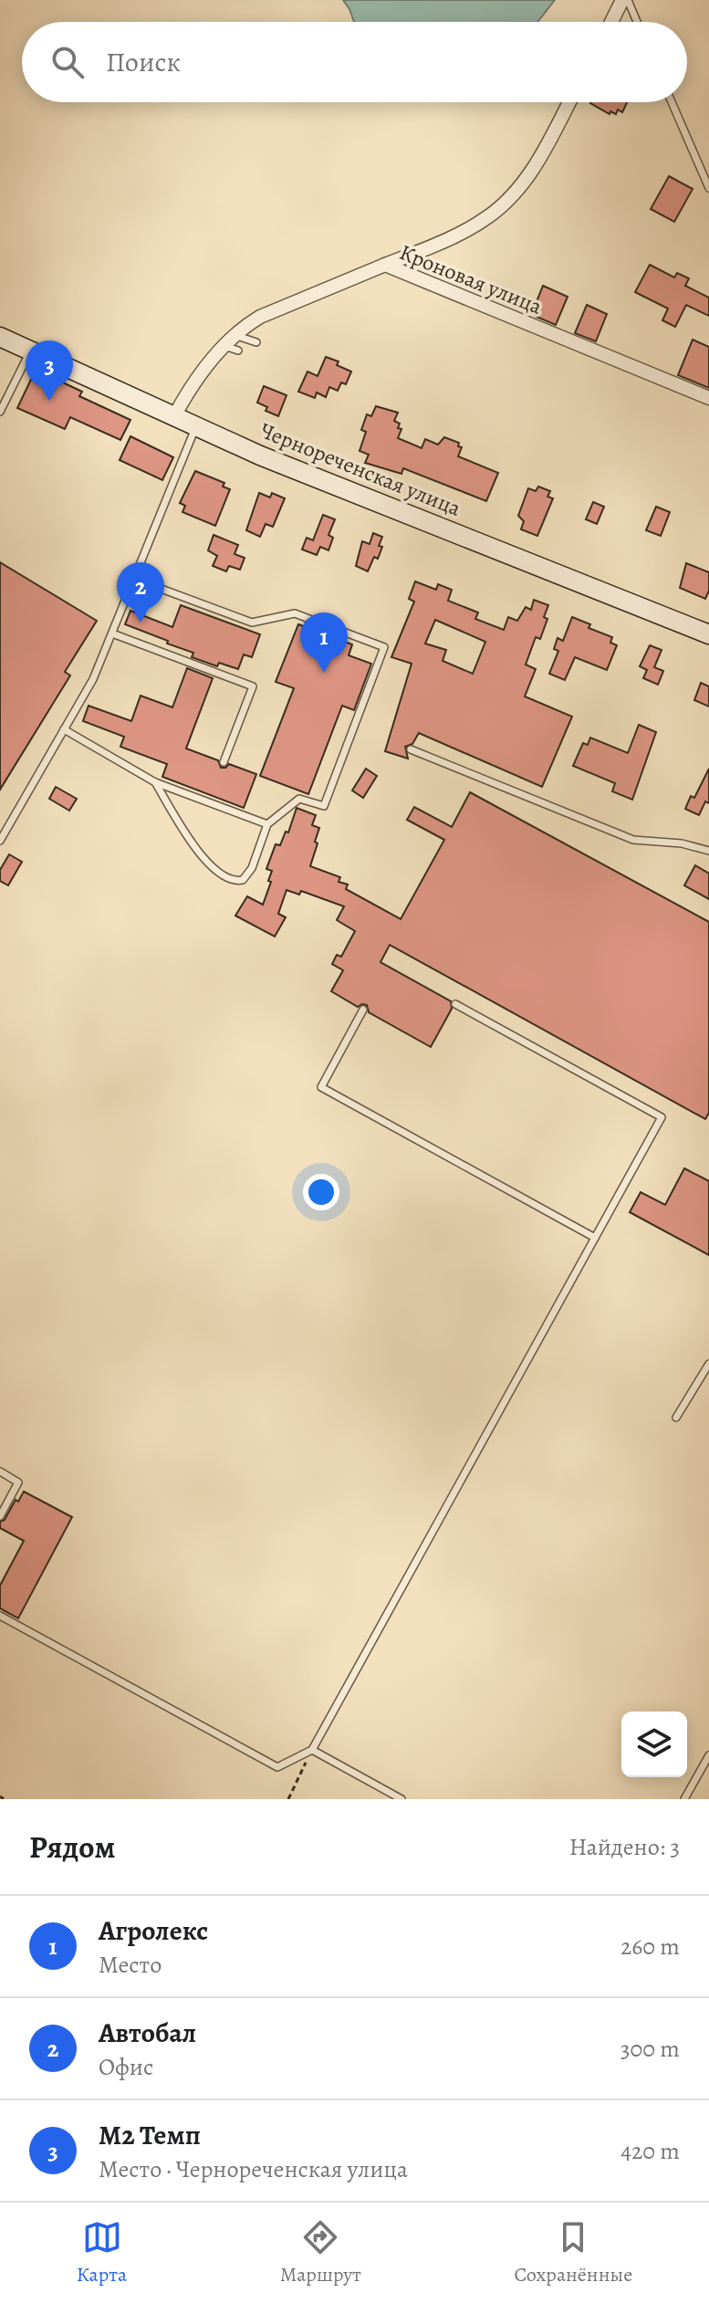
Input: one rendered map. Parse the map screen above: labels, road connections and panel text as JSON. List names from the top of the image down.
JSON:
{
  "streets": {
    "street": ["Кроновая улица", "Чернореченская улица"]
  },
  "crossings": [
    ["Кроновая улица", "Чернореченская улица"]
  ],
  "page": {
    "search": "Поиск",
    "pins": ["3", "2", "1"],
    "heading": ["Рядом", "Найдено: 3"],
    "list": [
      {
        "mark": "1",
        "name": "Агролекс",
        "note": "Место",
        "value": "260 m"
      },
      {
        "mark": "2",
        "name": "Автобал",
        "note": "Офис",
        "value": "300 m"
      },
      {
        "mark": "3",
        "name": "М2 Темп",
        "note": "Место · Чернореченская улица",
        "value": "420 m"
      }
    ],
    "nav": ["Карта", "Маршрут", "Сохранённые"]
  }
}
